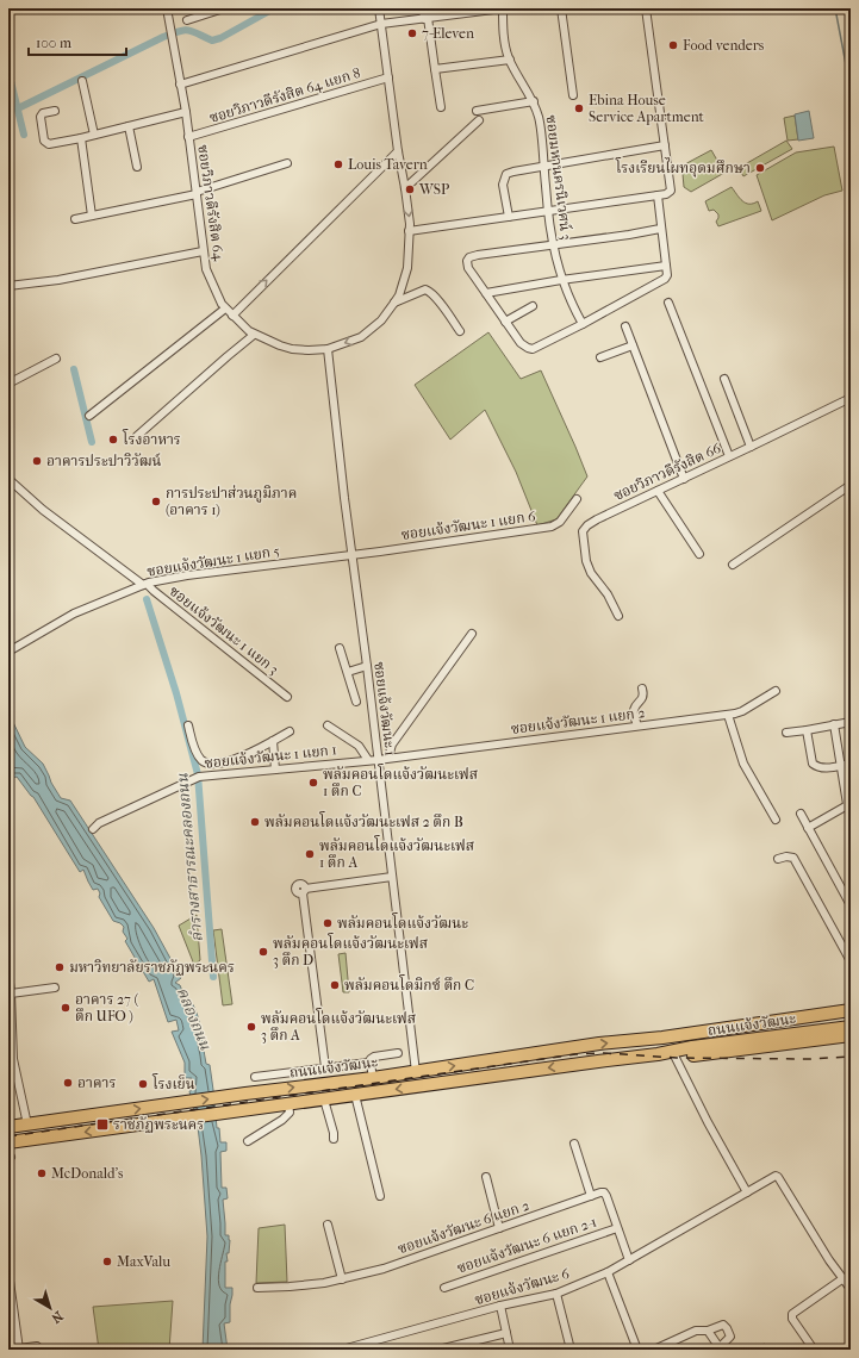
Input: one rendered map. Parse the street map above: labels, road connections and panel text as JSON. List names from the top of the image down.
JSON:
{
  "streets": {
    "main road": ["ถนนแจ้งวัฒนะ"],
    "street": [
      "ซอยวิภาวดีรังสิต 64 แยก 8",
      "ซอยมหานครนิเวศน์ 3",
      "ซอยวิภาวดีรังสิต 64",
      "ซอยวิภาวดีรังสิต 66",
      "ซอยแจ้งวัฒนะ 1 แยก 6",
      "ซอยแจ้งวัฒนะ 1 แยก 5",
      "ซอยแจ้งวัฒนะ 1 แยก 3",
      "ซอยแจ้งวัฒนะ 1",
      "ซอยแจ้งวัฒนะ 1 แยก 2",
      "ซอยแจ้งวัฒนะ 1 แยก 1",
      "ซอยแจ้งวัฒนะ 6 แยก 2",
      "ซอยแจ้งวัฒนะ 6 แยก 2-1",
      "ซอยแจ้งวัฒนะ 6"
    ]
  },
  "crossings": [
    ["ซอยวิภาวดีรังสิต 64 แยก 8", "ซอยวิภาวดีรังสิต 64"],
    ["ซอยวิภาวดีรังสิต 64", "ซอยแจ้งวัฒนะ 1"],
    ["ซอยแจ้งวัฒนะ 1 แยก 6", "ซอยแจ้งวัฒนะ 1 แยก 5"],
    ["ซอยแจ้งวัฒนะ 1 แยก 6", "ซอยแจ้งวัฒนะ 1"],
    ["ซอยแจ้งวัฒนะ 1 แยก 5", "ซอยแจ้งวัฒนะ 1 แยก 3"],
    ["ซอยแจ้งวัฒนะ 1 แยก 5", "ซอยแจ้งวัฒนะ 1"],
    ["ซอยแจ้งวัฒนะ 1", "ซอยแจ้งวัฒนะ 1 แยก 2"],
    ["ซอยแจ้งวัฒนะ 1", "ซอยแจ้งวัฒนะ 1 แยก 1"],
    ["ซอยแจ้งวัฒนะ 1", "ถนนแจ้งวัฒนะ"],
    ["ซอยแจ้งวัฒนะ 1 แยก 2", "ซอยแจ้งวัฒนะ 1 แยก 1"]
  ],
  "water": ["ลำรางสาธารณะคลองถนน", "คลองถนน"],
  "places": {
    "other": [
      "7-Eleven",
      "Food venders",
      "Ebina House Service Apartment",
      "Louis Tavern",
      "โรงเรียนไผทอุดมศึกษา",
      "WSP",
      "โรงอาหาร",
      "อาคารประปาวิวัฒน์",
      "การประปาส่วนภูมิภาค (อาคาร 1)",
      "พลัมคอนโดแจ้งวัฒนะเฟส 1 ตึก C",
      "พลัมคอนโดแจ้งวัฒนะเฟส 2 ตึก B",
      "พลัมคอนโดแจ้งวัฒนะเฟส 1 ตึก A",
      "พลัมคอนโดแจ้งวัฒนะ",
      "พลัมคอนโดแจ้งวัฒนะเฟส 3 ตึก D",
      "มหาวิทยาลัยราชภัฏพระนคร",
      "พลัมคอนโดมิกซ์ ตึก C",
      "อาคาร 27 ( ตึก UFO )",
      "พลัมคอนโดแจ้งวัฒนะเฟส 3 ตึก A",
      "อาคาร",
      "โรงเย็น",
      "McDonald's",
      "MaxValu"
    ],
    "transit": ["ราชภัฏพระนคร"]
  },
  "scale_bar": "100 m",
  "north": "bottom right"
}
